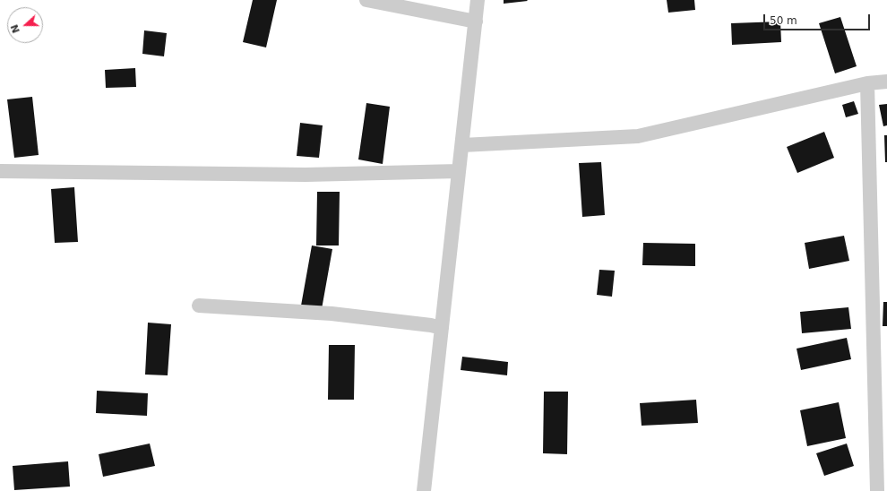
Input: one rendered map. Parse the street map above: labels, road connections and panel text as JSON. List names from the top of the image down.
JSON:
{
  "scale_bar": "50 m",
  "north": "left"
}
